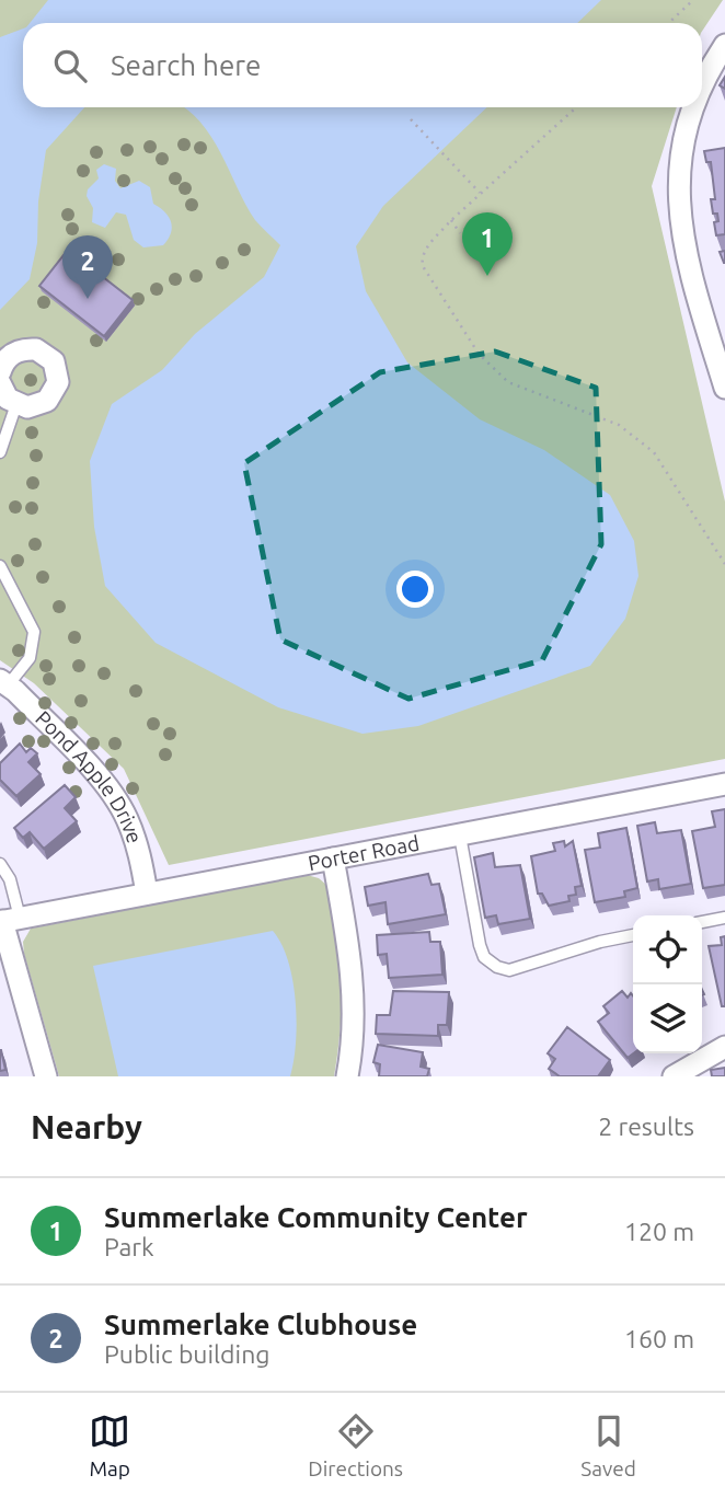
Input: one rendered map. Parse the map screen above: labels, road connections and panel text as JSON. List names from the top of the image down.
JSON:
{
  "streets": {
    "street": ["Pond Apple Drive", "Porter Road"]
  },
  "crossings": [
    ["Pond Apple Drive", "Porter Road"]
  ],
  "page": {
    "search": "Search here",
    "pins": ["1", "2"],
    "heading": ["Nearby", "2 results"],
    "list": [
      {
        "mark": "1",
        "name": "Summerlake Community Center",
        "note": "Park",
        "value": "120 m"
      },
      {
        "mark": "2",
        "name": "Summerlake Clubhouse",
        "note": "Public building",
        "value": "160 m"
      }
    ],
    "nav": ["Map", "Directions", "Saved"]
  }
}
